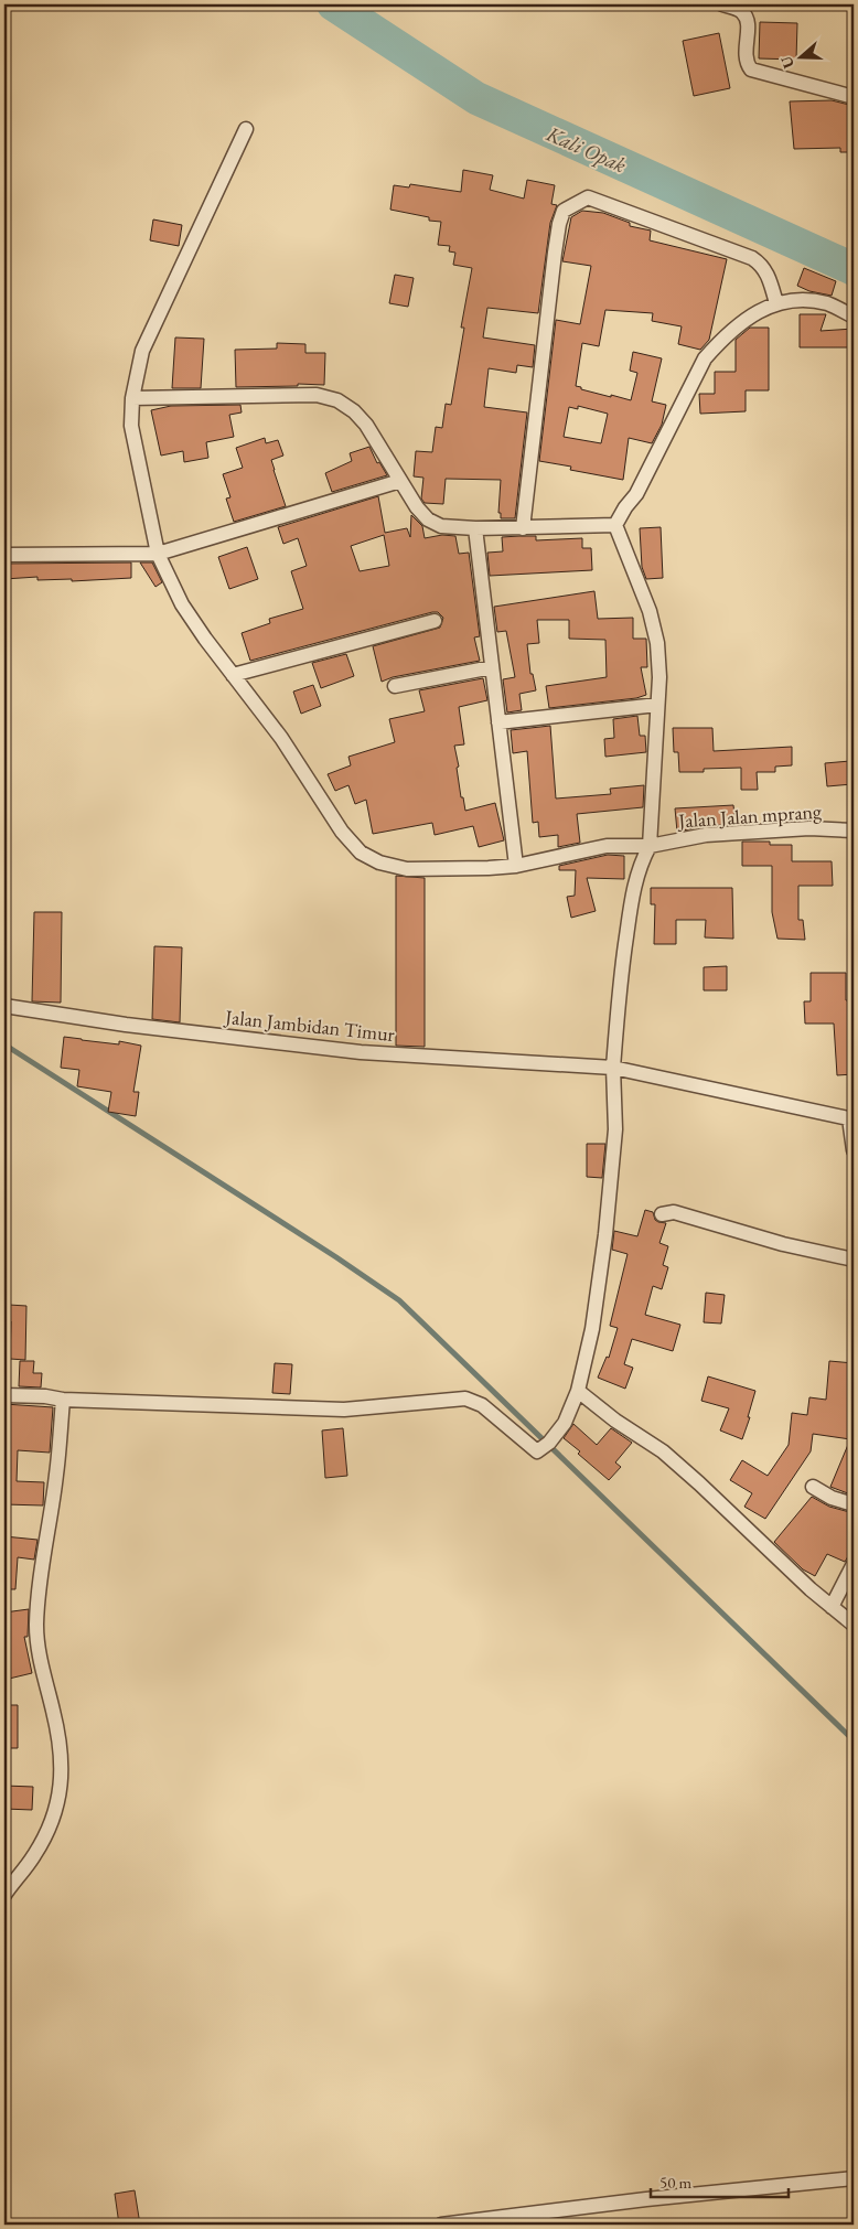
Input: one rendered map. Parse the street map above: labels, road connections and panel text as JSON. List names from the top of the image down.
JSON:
{
  "streets": {
    "street": ["Jalan Jalan mprang", "Jalan Jambidan Timur"]
  },
  "water": ["Kali Opak"],
  "scale_bar": "50 m",
  "north": "left"
}
